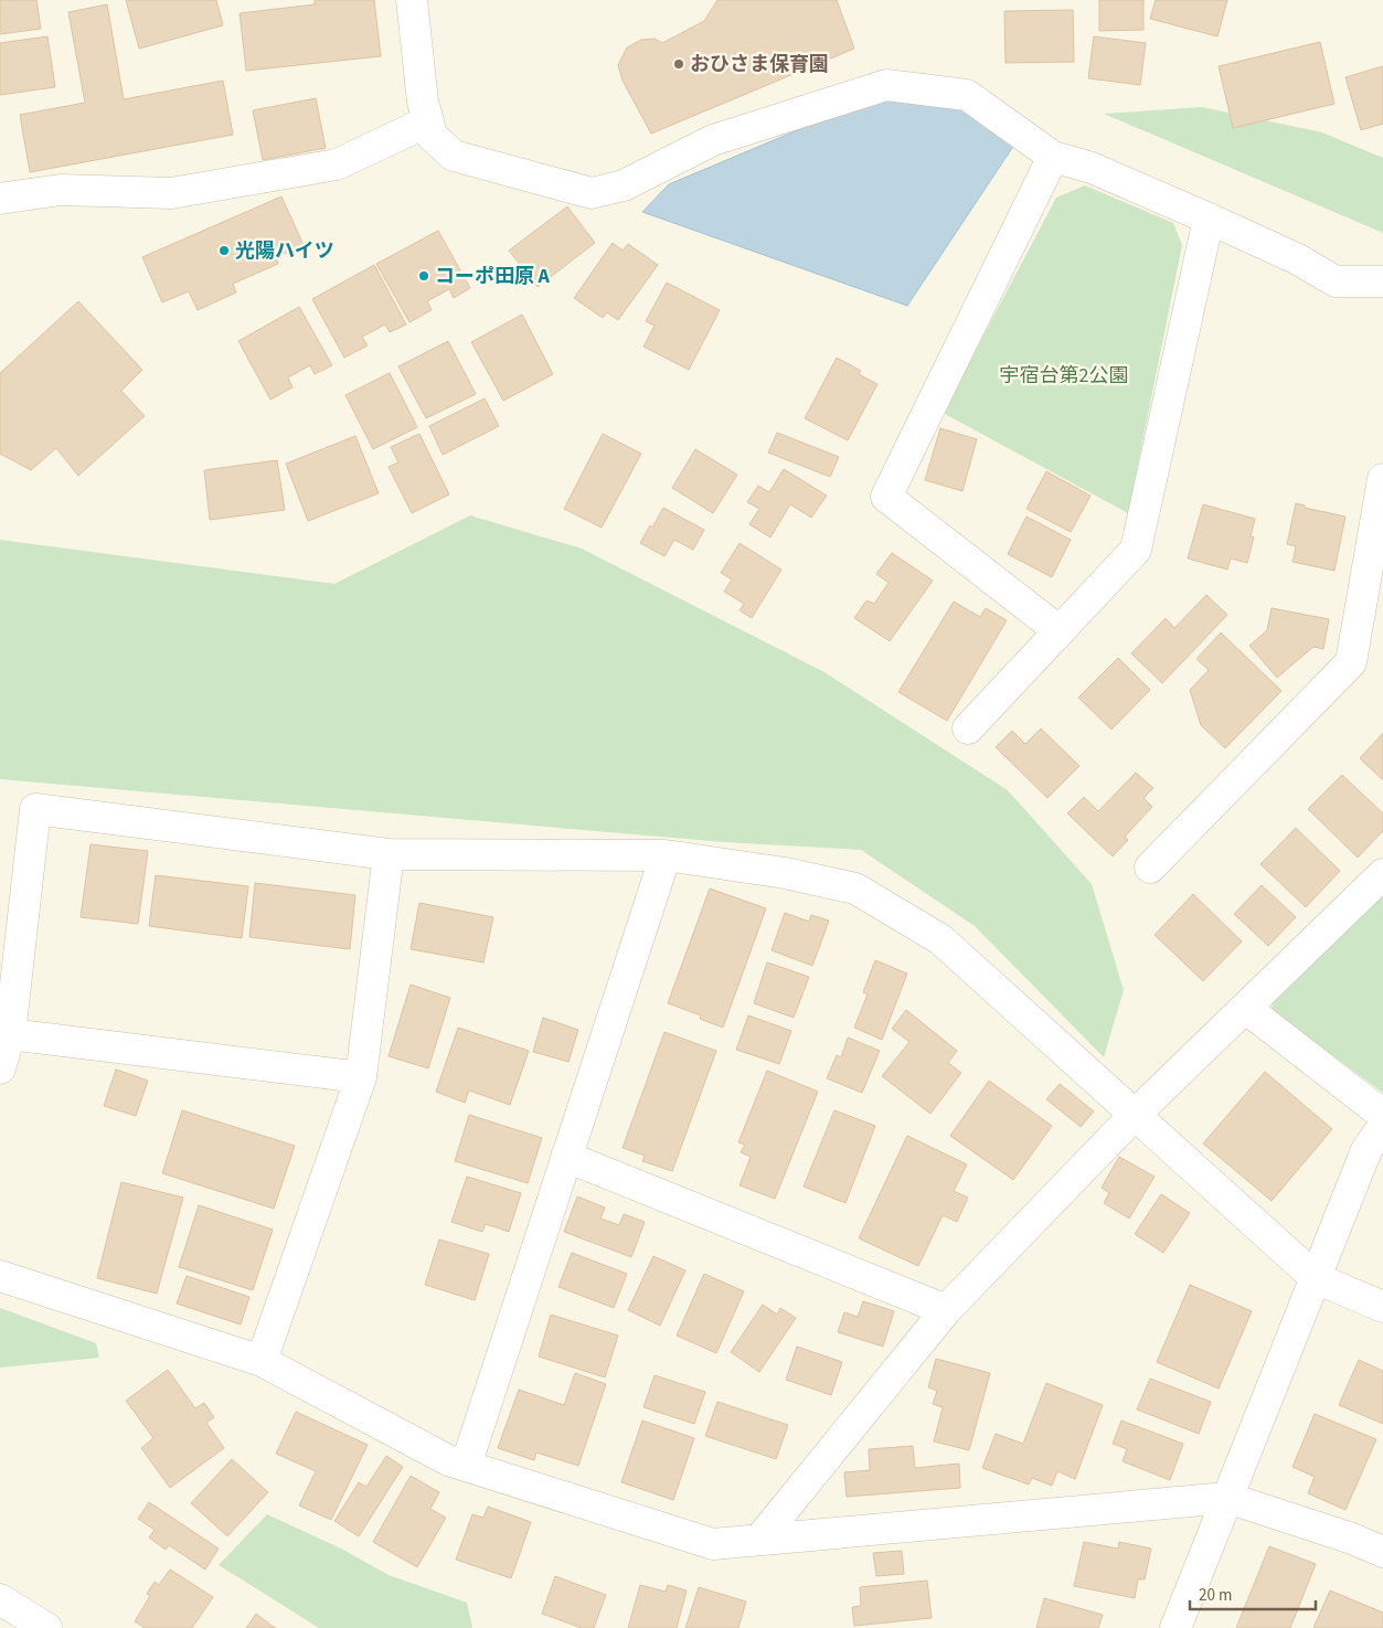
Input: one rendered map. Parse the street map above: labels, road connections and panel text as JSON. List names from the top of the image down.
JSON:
{
  "parks": ["宇宿台第2公園"],
  "places": ["おひさま保育園", "光陽ハイツ", "コーポ田原 A"],
  "scale_bar": "20 m"
}
